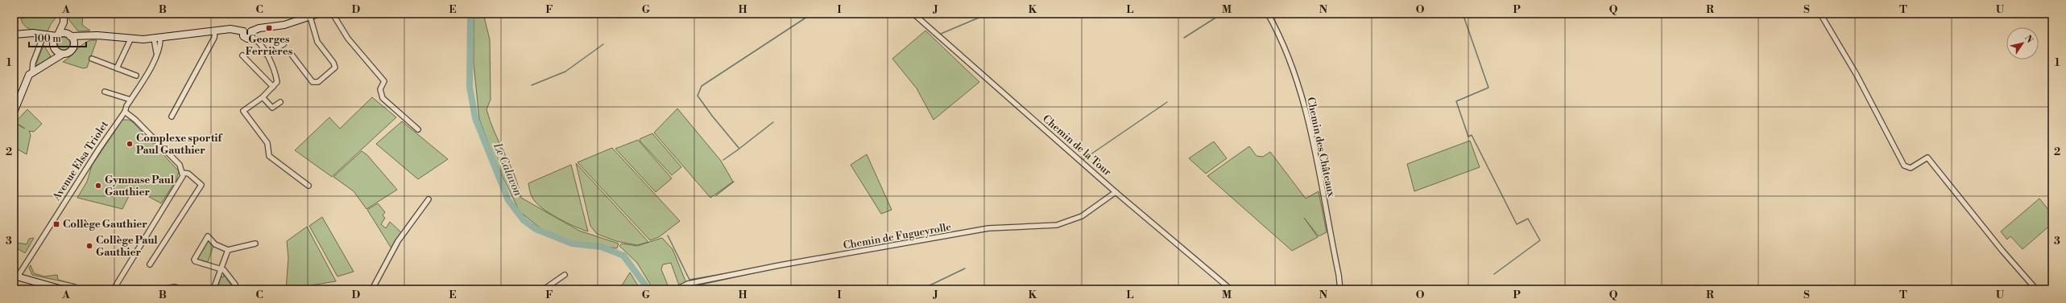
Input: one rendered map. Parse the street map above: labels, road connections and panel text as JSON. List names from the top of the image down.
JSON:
{
  "streets": {
    "street": [
      "Chemin de la Tour",
      "Chemin des Châteaux",
      "Avenue Elsa Triolet",
      "Chemin de Fugueyrolle"
    ]
  },
  "crossings": [
    ["Chemin de la Tour", "Chemin de Fugueyrolle"]
  ],
  "water": ["Le Calavon"],
  "places": {
    "transit": ["Georges Ferrières", "Collège Gauthier"],
    "other": ["Complexe sportif Paul Gauthier", "Gymnase Paul Gauthier", "Collège Paul Gauthier"]
  },
  "scale_bar": "100 m",
  "north": "top right",
  "grid": {
    "columns": [
      "A",
      "B",
      "C",
      "D",
      "E",
      "F",
      "G",
      "H",
      "I",
      "J",
      "K",
      "L",
      "M",
      "N",
      "O",
      "P",
      "Q",
      "R",
      "S",
      "T",
      "U"
    ],
    "rows": ["1", "2", "3"]
  }
}
